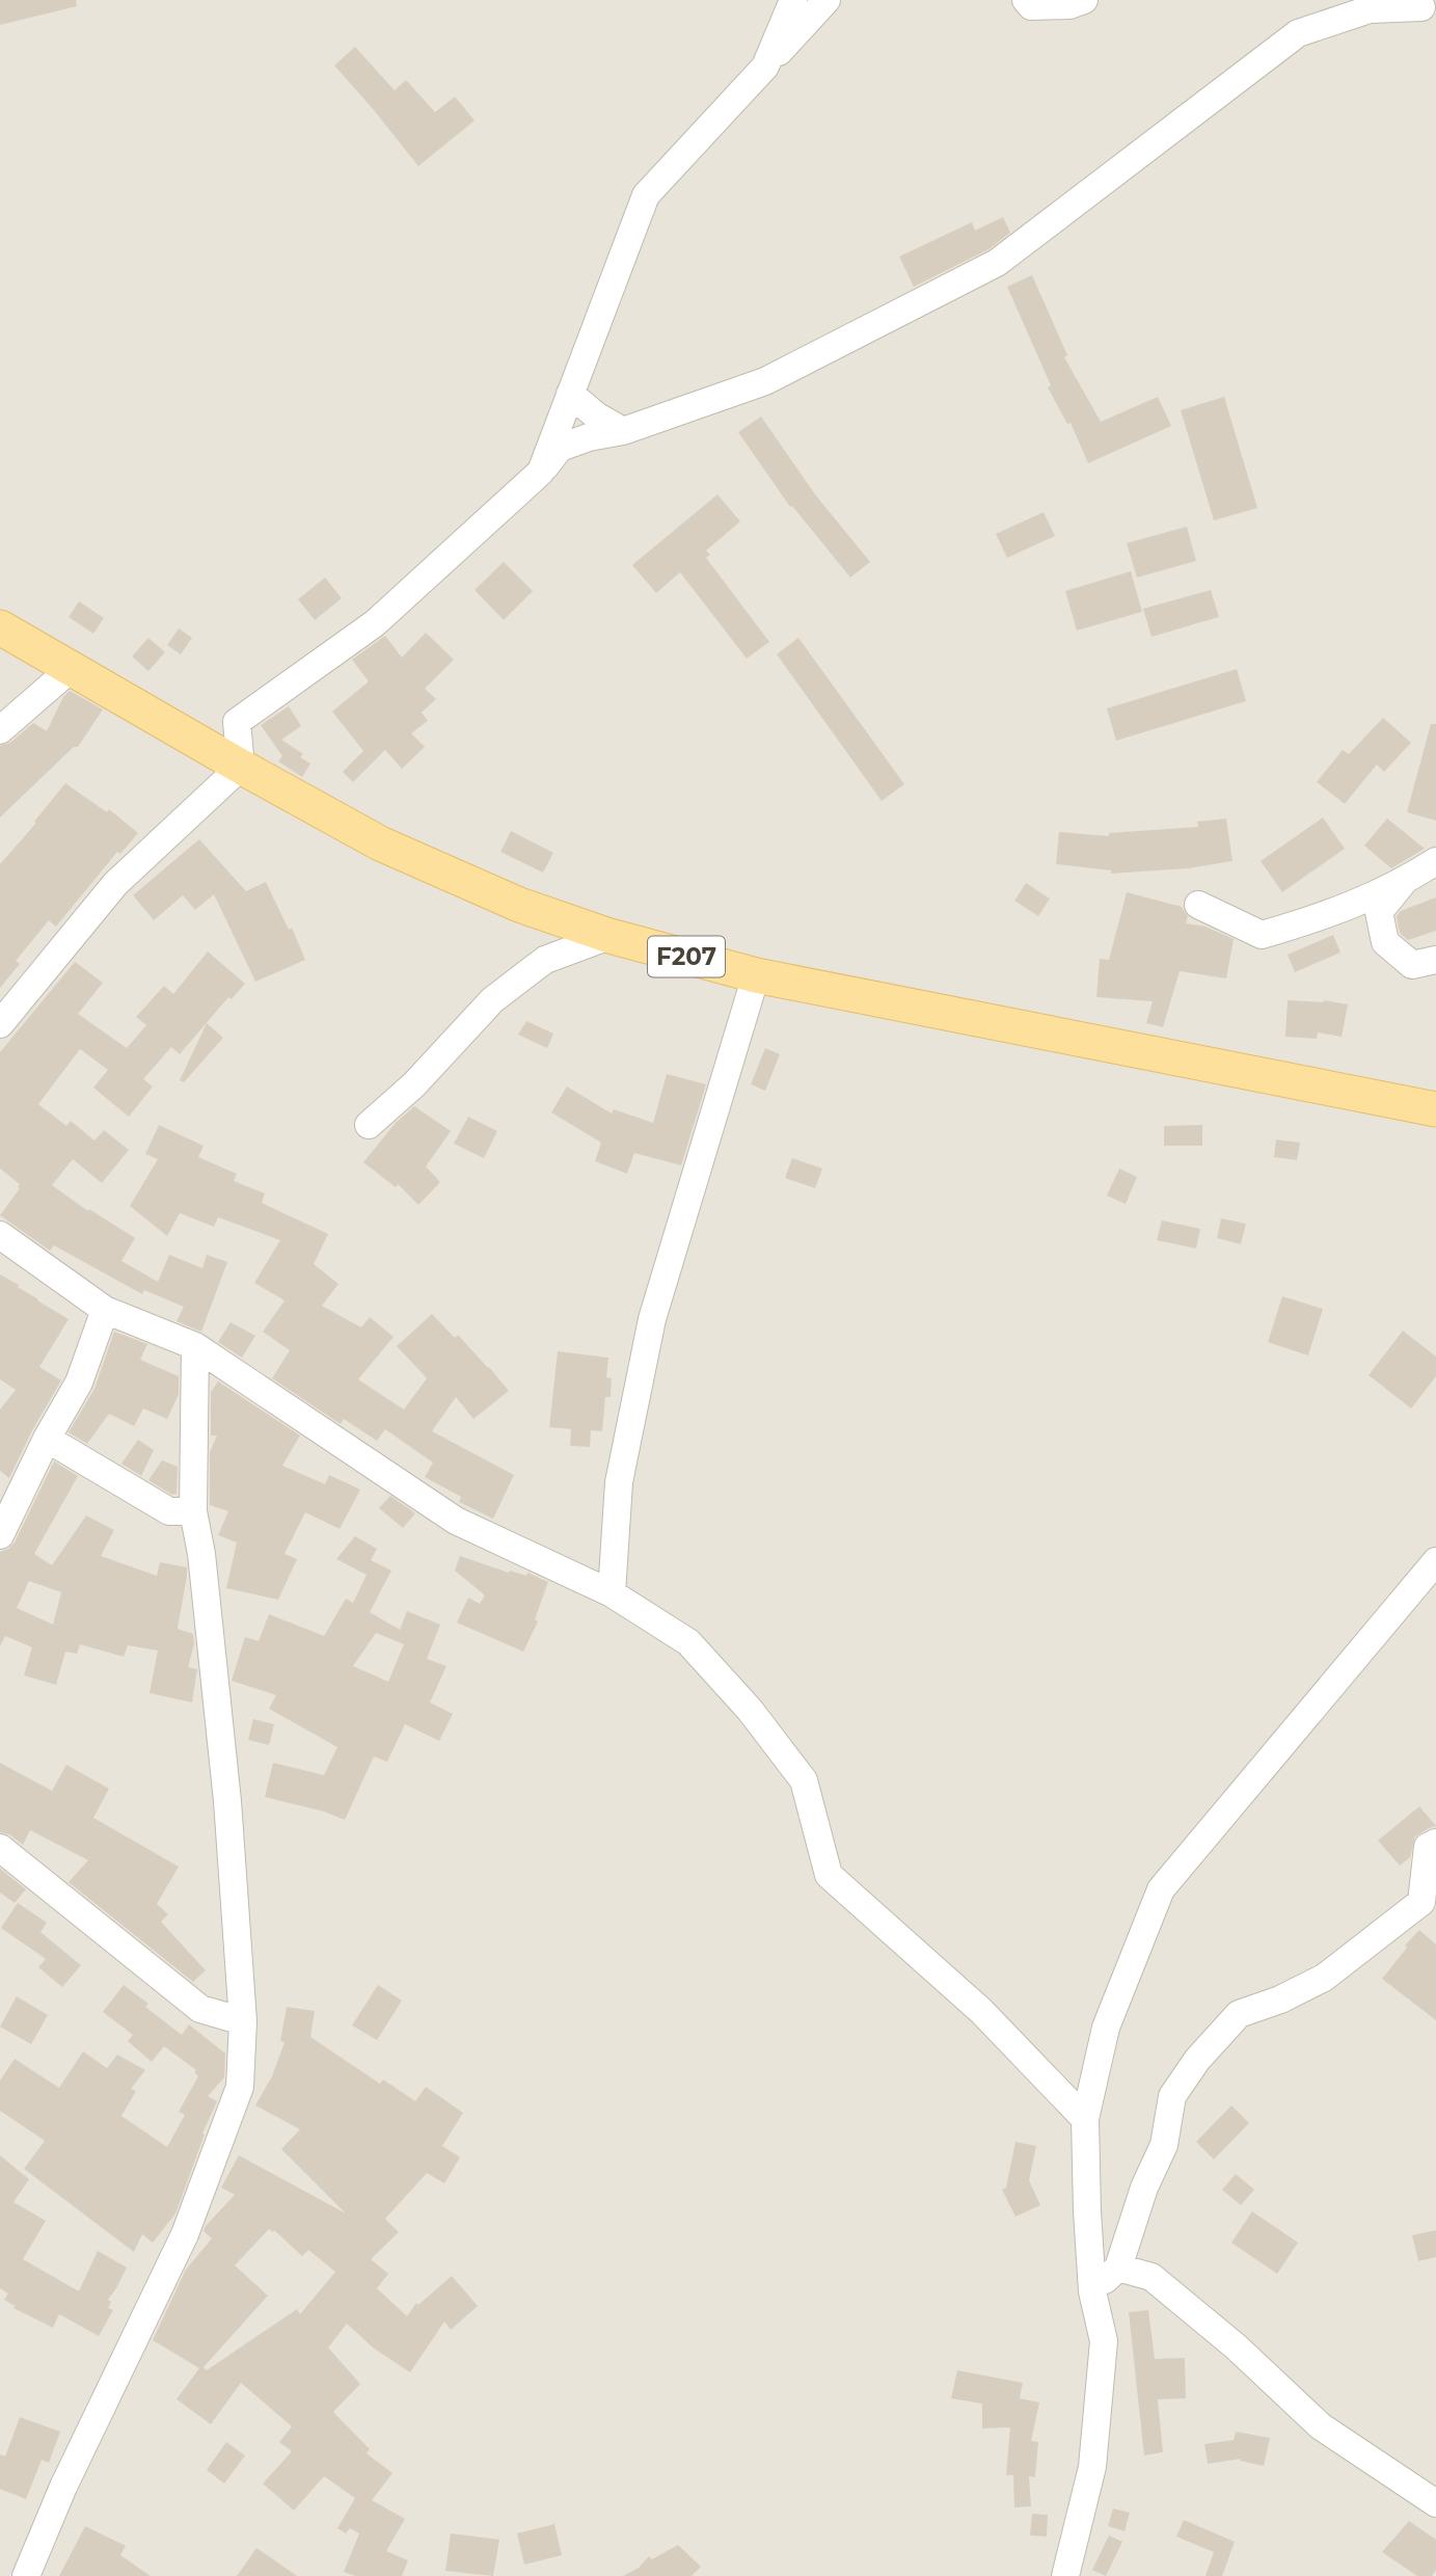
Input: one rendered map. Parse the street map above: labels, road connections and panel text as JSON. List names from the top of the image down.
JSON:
{
  "streets": {
    "main road": ["F207"]
  }
}
